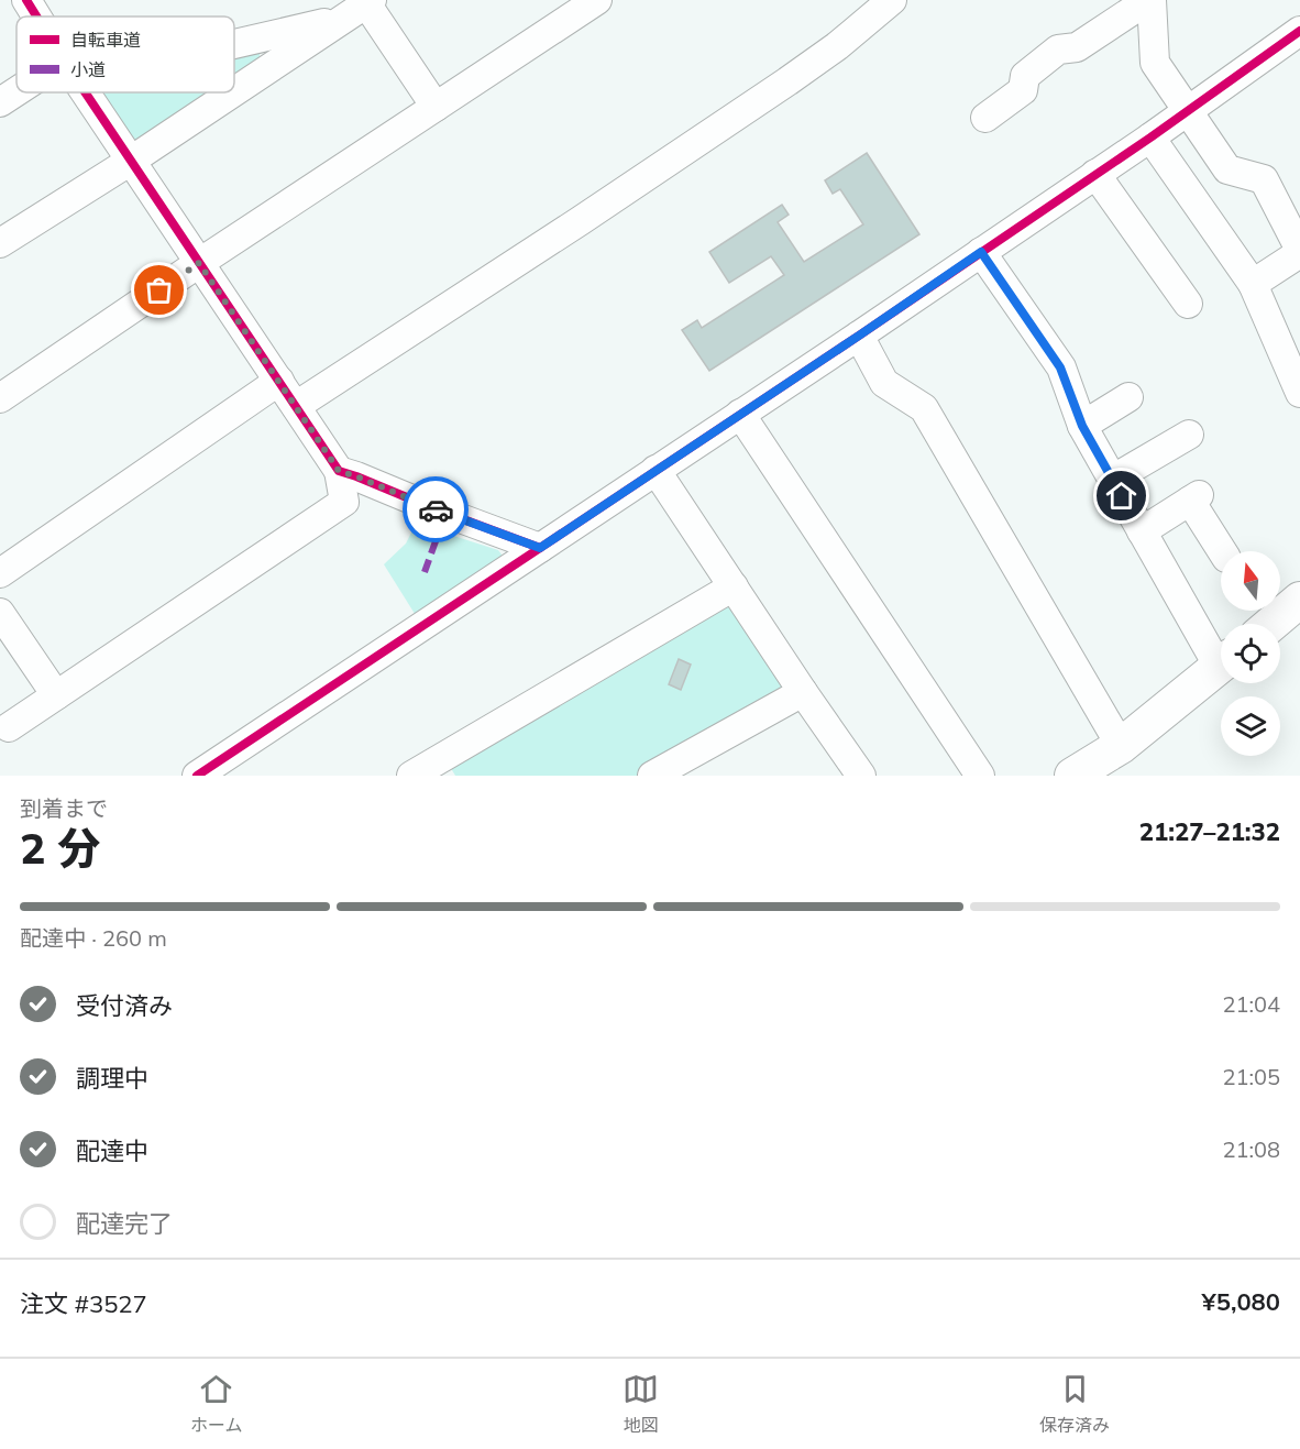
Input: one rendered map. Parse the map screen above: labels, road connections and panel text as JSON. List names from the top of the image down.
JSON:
{
  "legend": ["自転車道", "小道"],
  "north": "top",
  "page": {
    "heading": ["2 分", "到着まで", "21:27–21:32"],
    "panel": ["注文 #3527", "¥5,080"],
    "bar": "配達中 · 260 m",
    "list": [
      ["受付済み", "21:04"],
      ["調理中", "21:05"],
      ["配達中", "21:08"],
      "配達完了"
    ],
    "tabs": ["ホーム", "地図", "保存済み"]
  }
}
